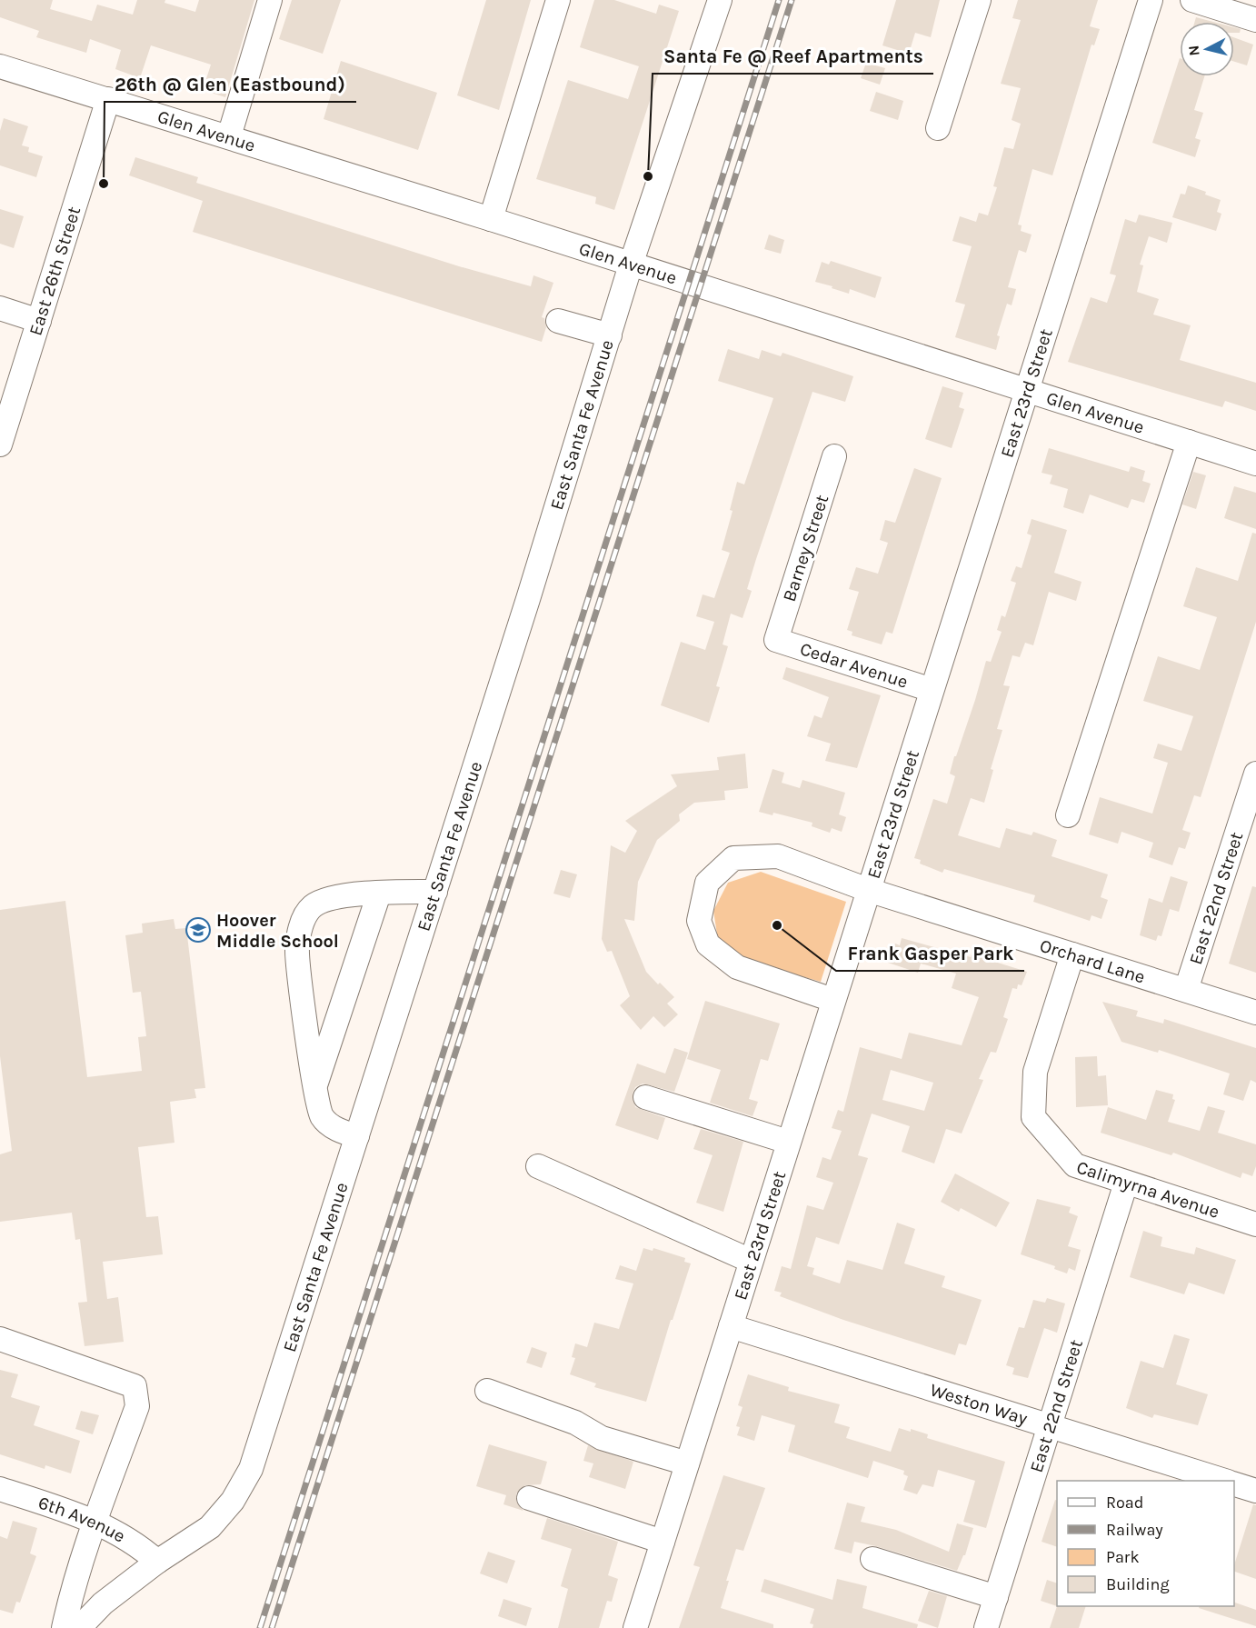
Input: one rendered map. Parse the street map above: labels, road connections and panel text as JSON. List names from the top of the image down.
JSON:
{
  "streets": {
    "street": [
      "Glen Avenue",
      "East 26th Street",
      "East 23rd Street",
      "East Santa Fe Avenue",
      "Barney Street",
      "Cedar Avenue",
      "East 22nd Street",
      "Orchard Lane",
      "Calimyrna Avenue",
      "Weston Way",
      "6th Avenue"
    ]
  },
  "crossings": [
    ["Glen Avenue", "East 26th Street"],
    ["Glen Avenue", "East 23rd Street"],
    ["Glen Avenue", "East Santa Fe Avenue"],
    ["East 23rd Street", "Cedar Avenue"],
    ["East 23rd Street", "Orchard Lane"],
    ["East 23rd Street", "Weston Way"],
    ["East Santa Fe Avenue", "6th Avenue"],
    ["Barney Street", "Cedar Avenue"],
    ["East 22nd Street", "Orchard Lane"],
    ["East 22nd Street", "Calimyrna Avenue"],
    ["East 22nd Street", "Weston Way"],
    ["Orchard Lane", "Calimyrna Avenue"]
  ],
  "places": {
    "other": ["Santa Fe @ Reef Apartments", "26th @ Glen (Eastbound)", "Frank Gasper Park"],
    "school or university": ["Hoover Middle School"]
  },
  "legend": [
    "Road",
    "Railway",
    "Park",
    "Building"
  ],
  "north": "left"
}
